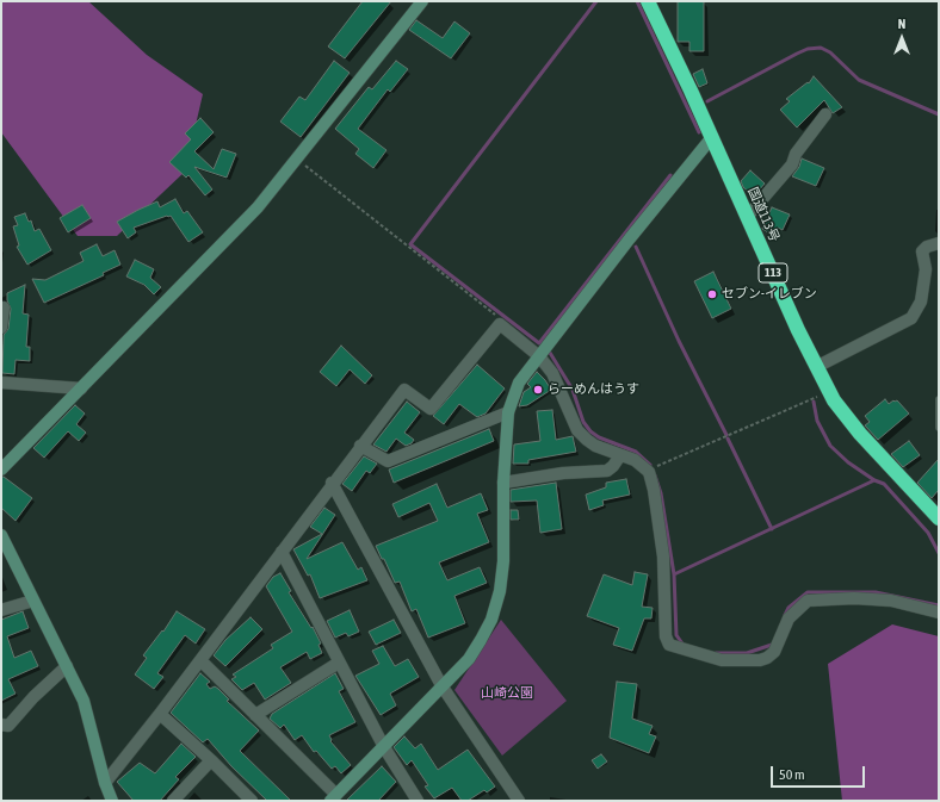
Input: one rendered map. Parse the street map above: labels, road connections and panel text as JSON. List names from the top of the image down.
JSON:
{
  "streets": {
    "highway": ["国道113号", "113"]
  },
  "parks": ["山崎公園"],
  "places": ["セブン-イレブン", "らーめんはうす"],
  "scale_bar": "50 m",
  "north": "top"
}
